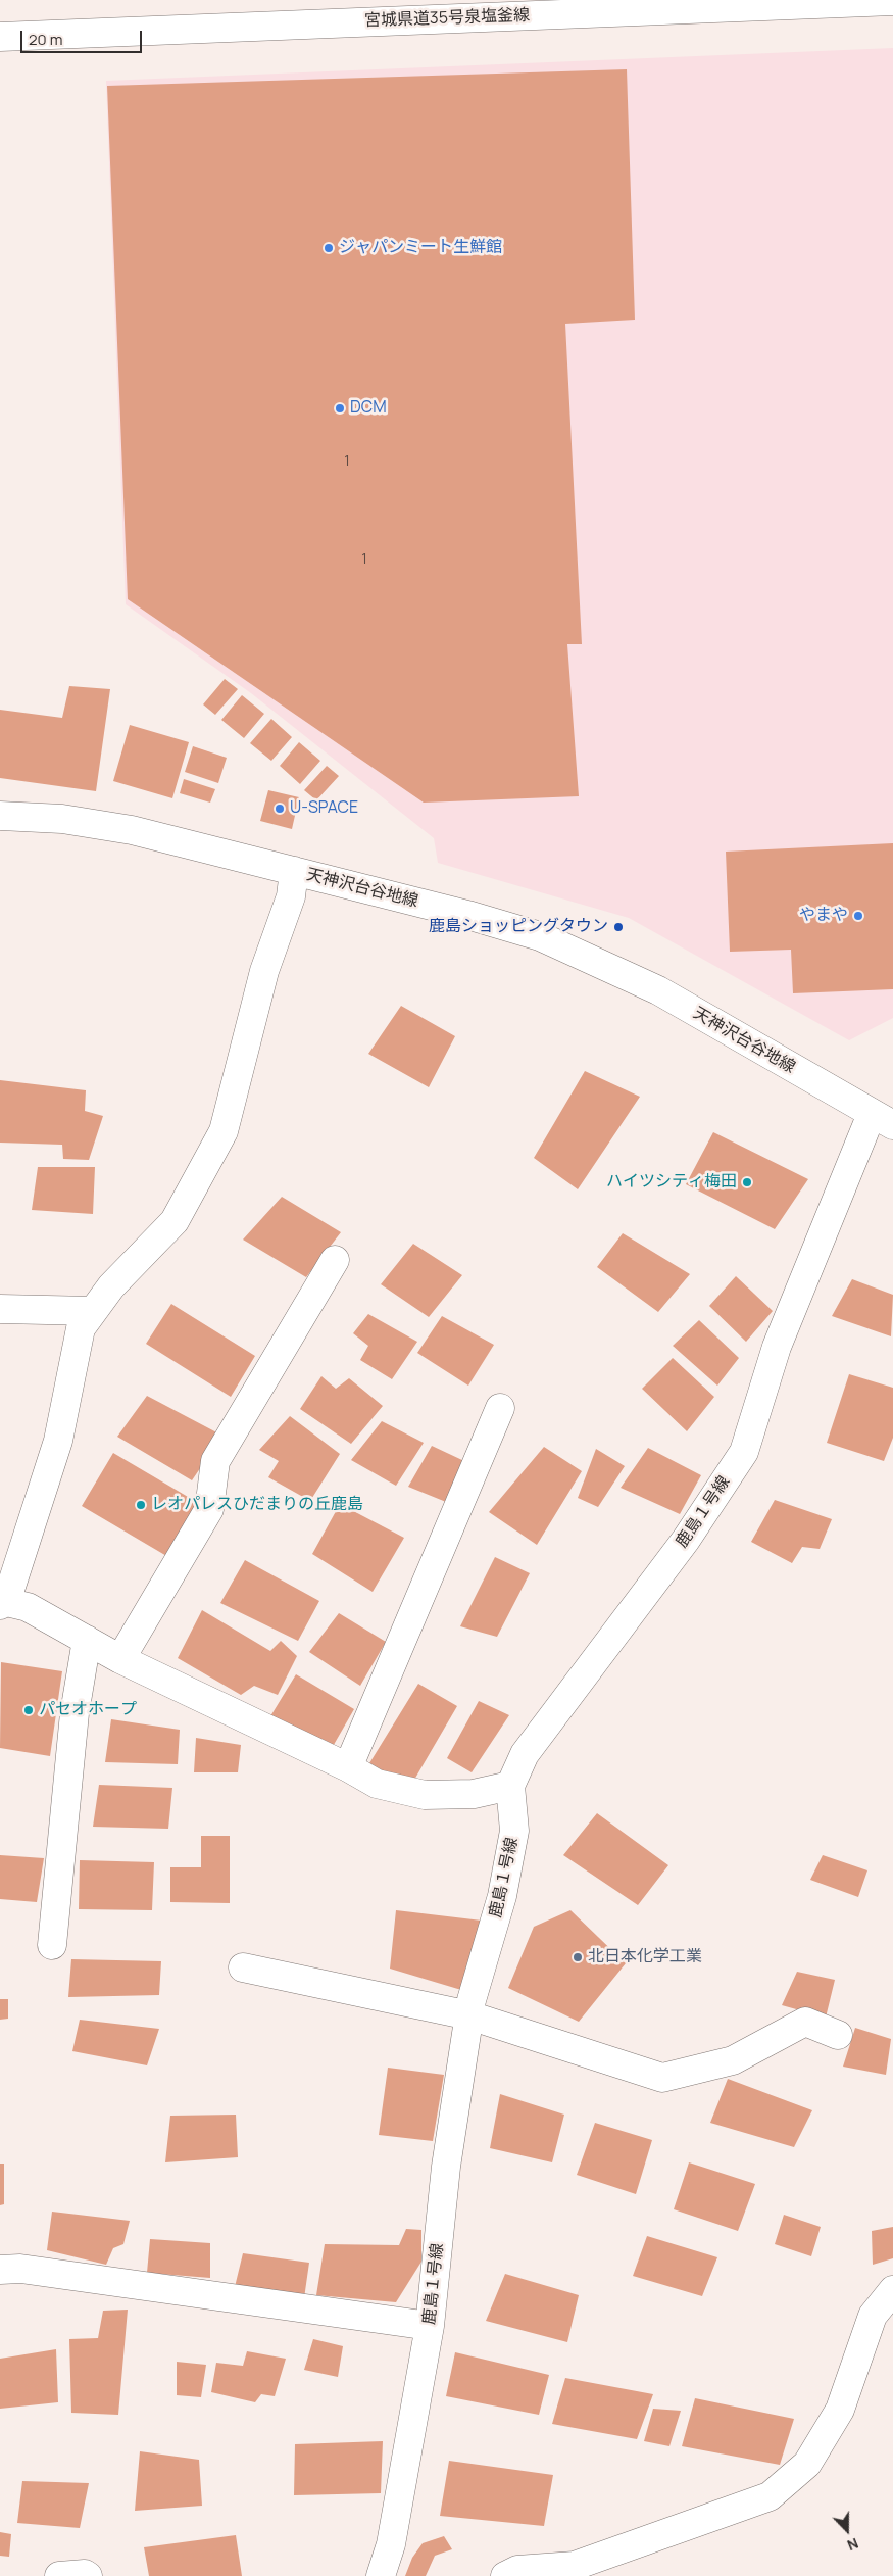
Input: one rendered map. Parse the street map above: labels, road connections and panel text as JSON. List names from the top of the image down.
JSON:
{
  "streets": {
    "street": ["宮城県道35号泉塩釜線", "天神沢台谷地線", "鹿島１号線"]
  },
  "crossings": [
    ["天神沢台谷地線", "鹿島１号線"]
  ],
  "places": [
    "ジャパンミート生鮮館",
    "DCM",
    "U-SPACE",
    "やまや",
    "鹿島ショッピングタウン",
    "ハイツシティ梅田",
    "レオパレスひだまりの丘鹿島",
    "パセオホープ",
    "北日本化学工業"
  ],
  "house_numbers": ["1", "1"],
  "scale_bar": "20 m",
  "north": "bottom"
}
